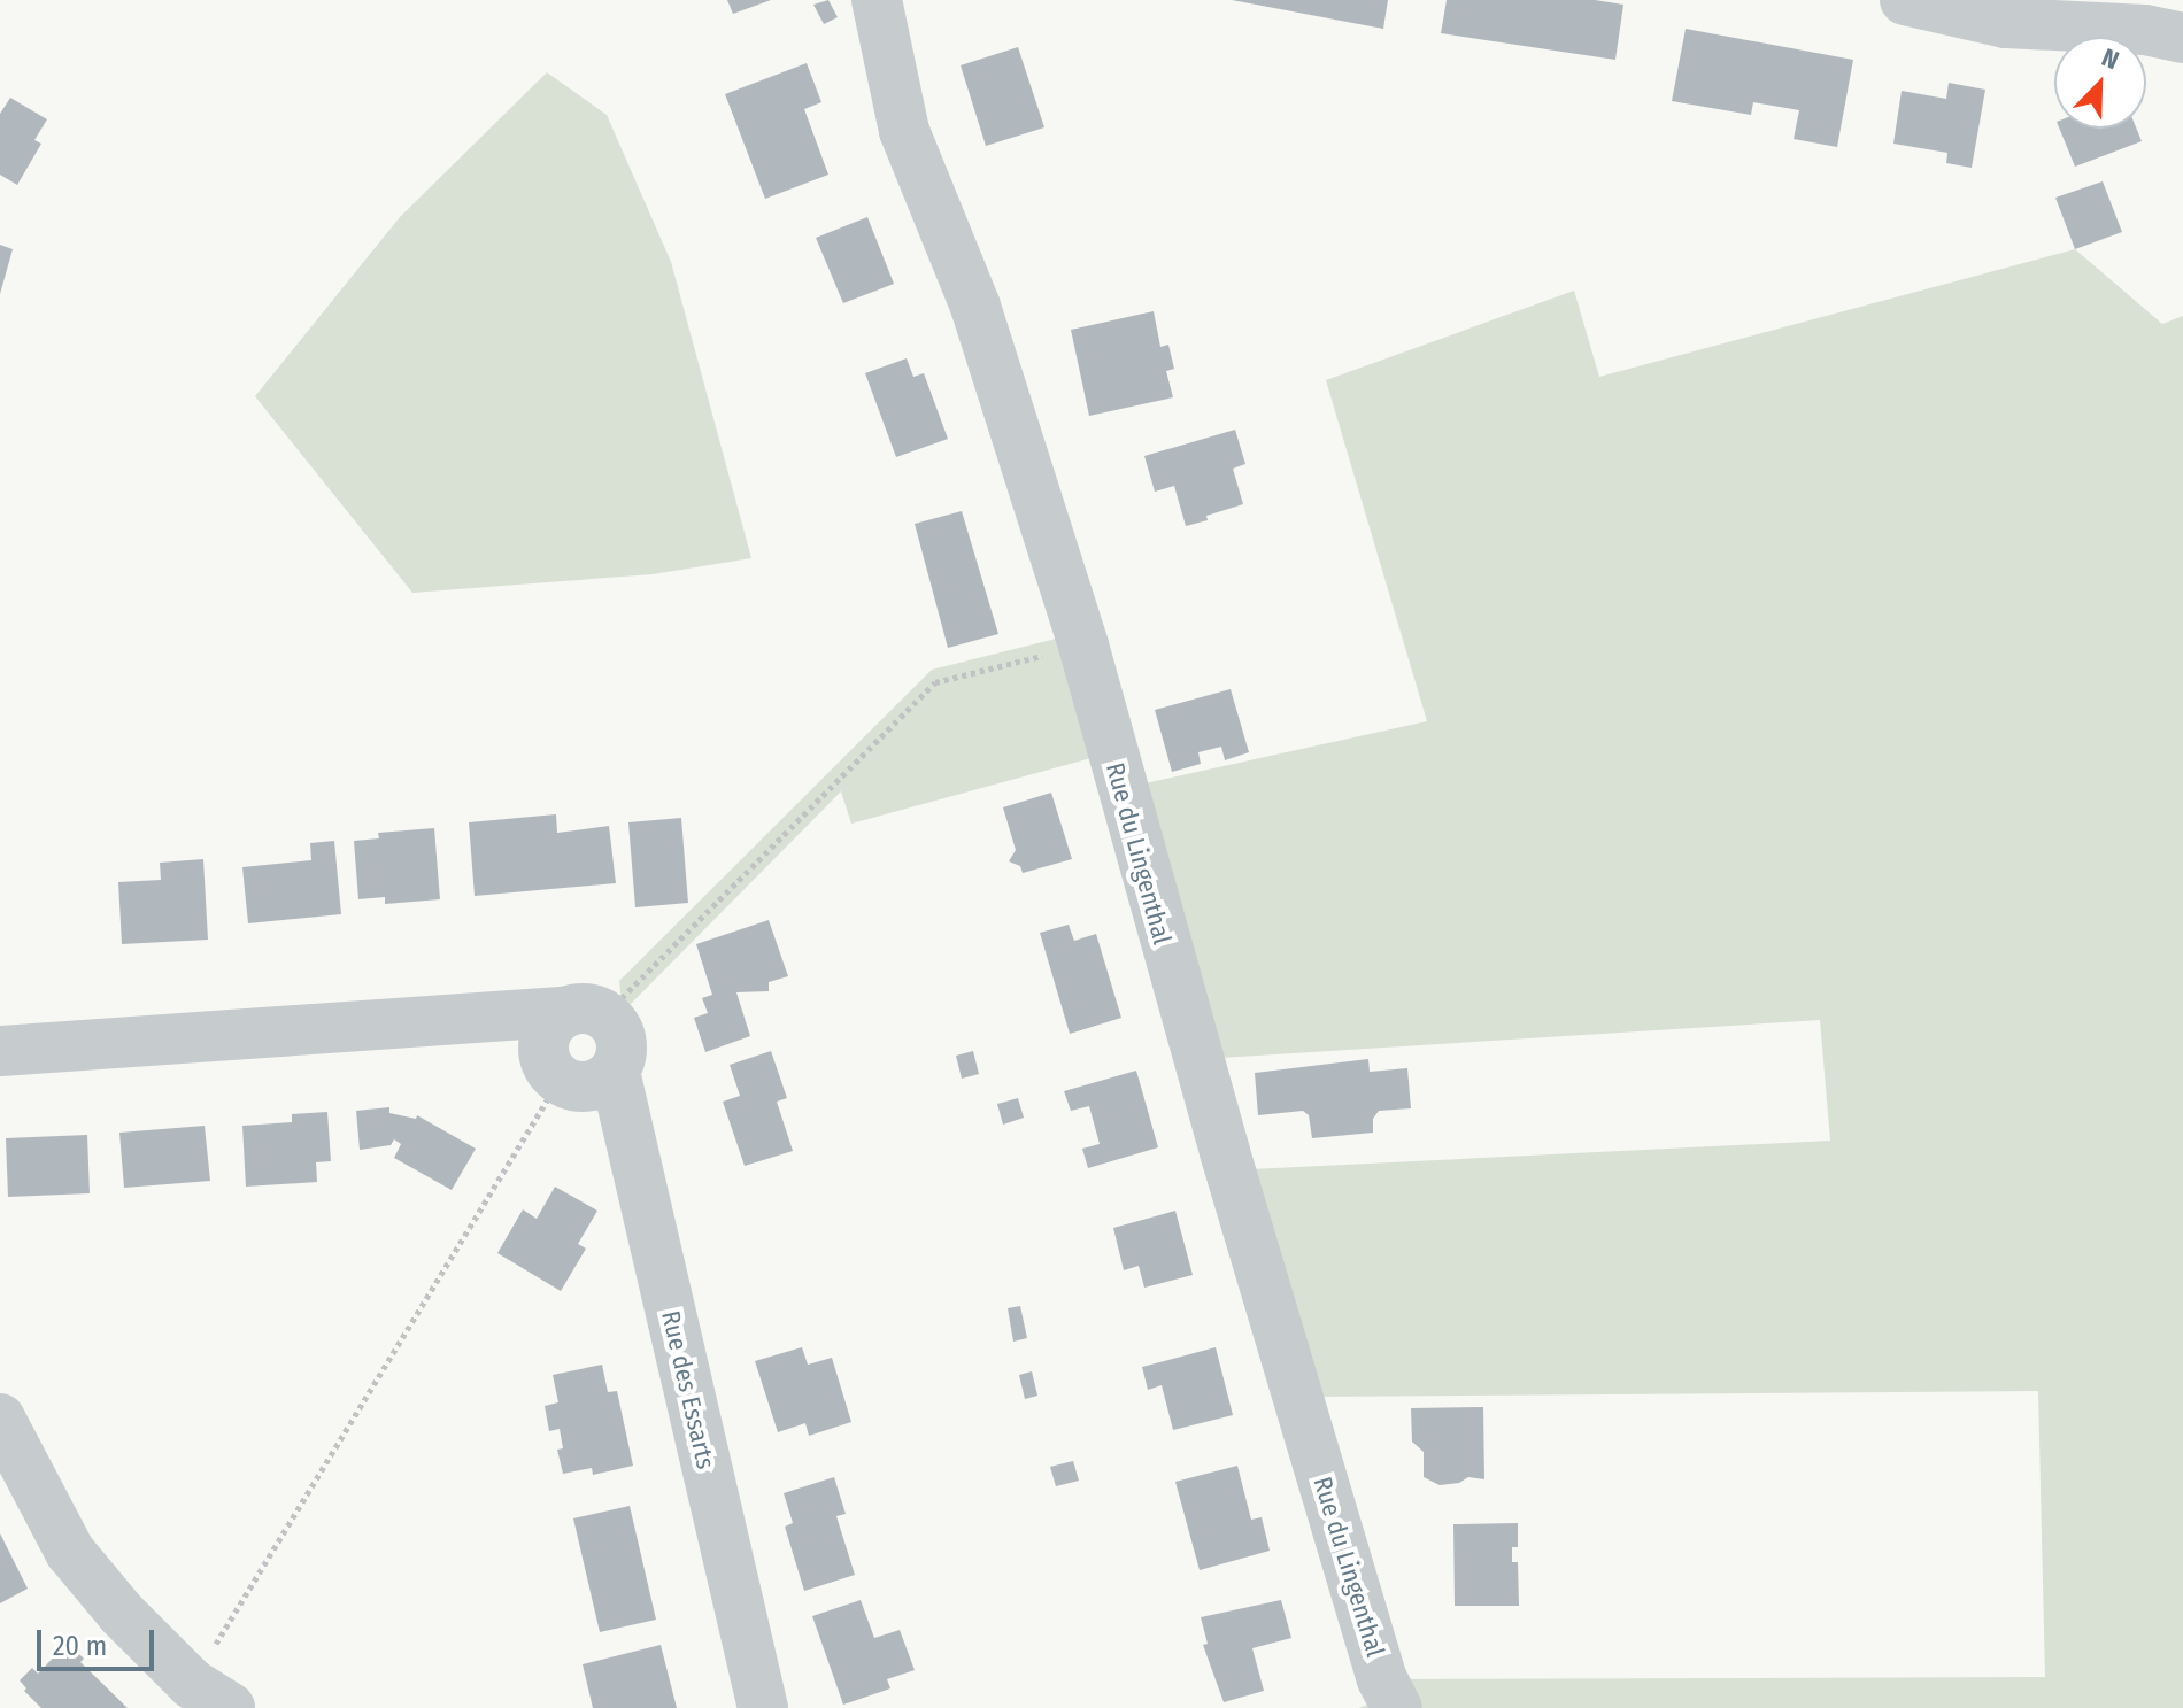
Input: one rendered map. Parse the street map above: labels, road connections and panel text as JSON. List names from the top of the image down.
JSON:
{
  "streets": {
    "street": ["Rue du Lingenthal", "Rue des Essarts"]
  },
  "scale_bar": "20 m",
  "north": "top right"
}
